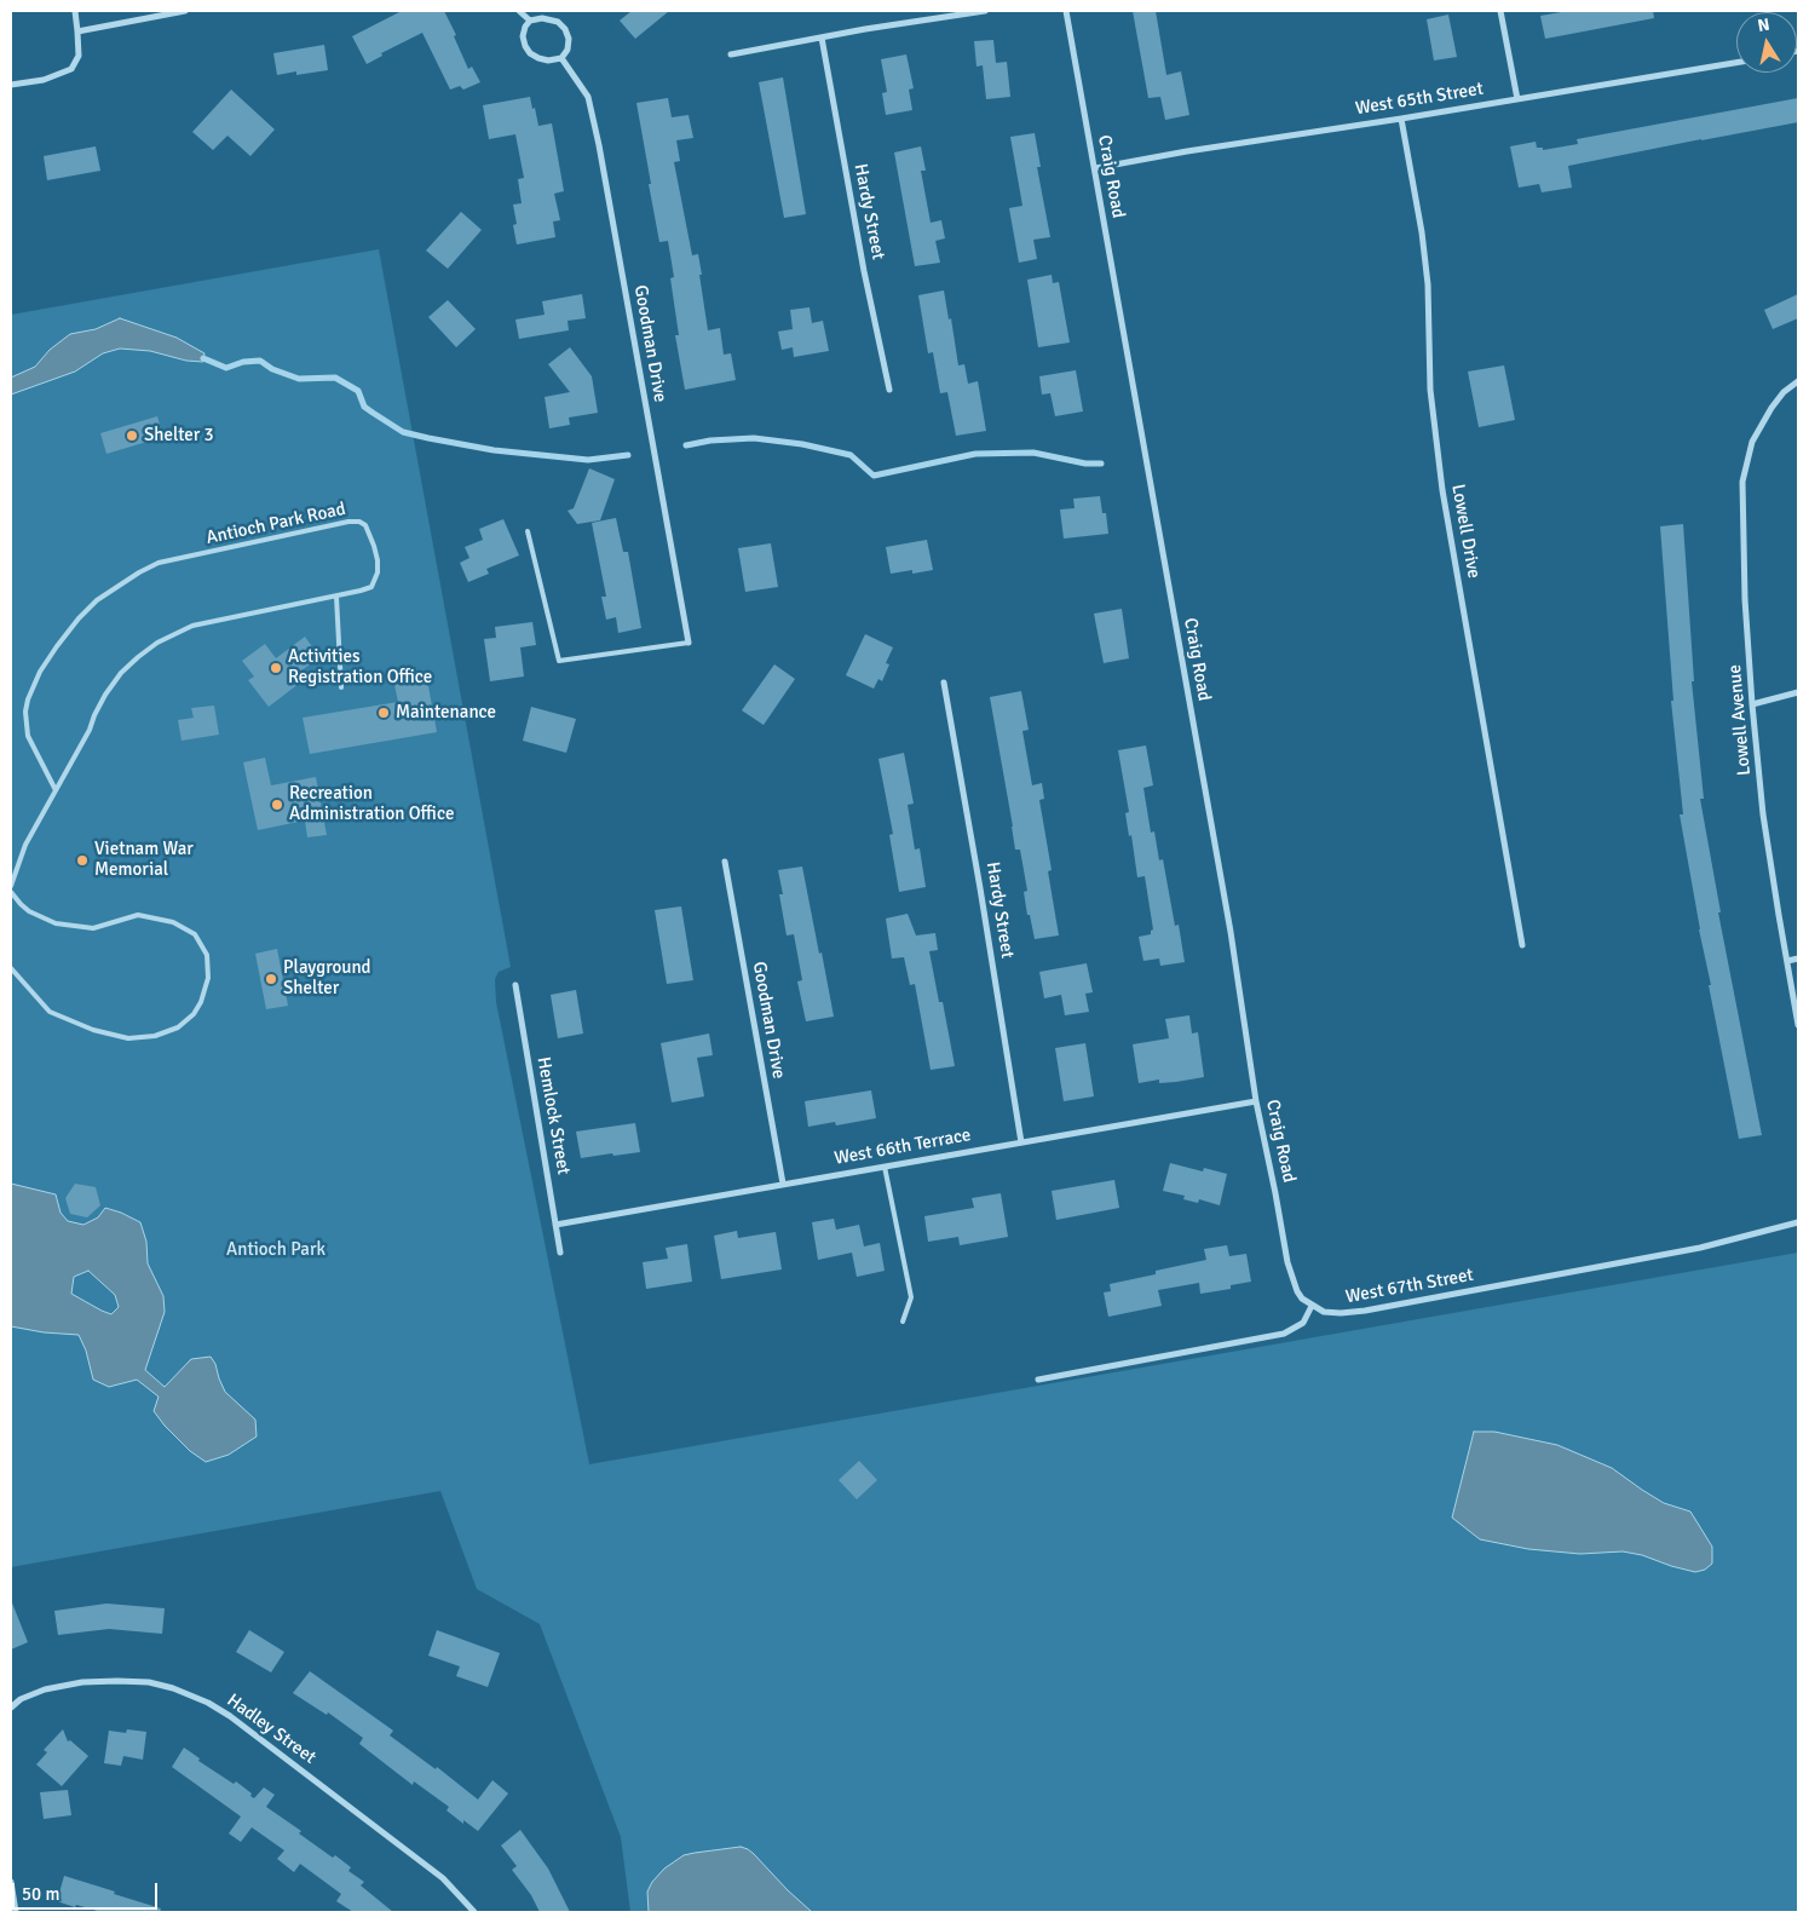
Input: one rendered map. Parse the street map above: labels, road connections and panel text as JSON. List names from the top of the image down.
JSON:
{
  "streets": {
    "street": [
      "West 65th Street",
      "Craig Road",
      "Hardy Street",
      "Goodman Drive",
      "Lowell Drive",
      "Lowell Avenue",
      "Hemlock Street",
      "West 66th Terrace",
      "West 67th Street",
      "Hadley Street"
    ],
    "lane": ["Antioch Park Road"]
  },
  "crossings": [
    ["West 65th Street", "Craig Road"],
    ["West 65th Street", "Lowell Drive"],
    ["Craig Road", "West 66th Terrace"],
    ["Craig Road", "West 67th Street"],
    ["Hardy Street", "West 66th Terrace"],
    ["Goodman Drive", "West 66th Terrace"],
    ["Hemlock Street", "West 66th Terrace"]
  ],
  "parks": ["Antioch Park"],
  "places": [
    "Shelter 3",
    "Activities Registration Office",
    "Maintenance",
    "Recreation Administration Office",
    "Vietnam War Memorial",
    "Playground Shelter"
  ],
  "scale_bar": "50 m",
  "north": "top"
}
